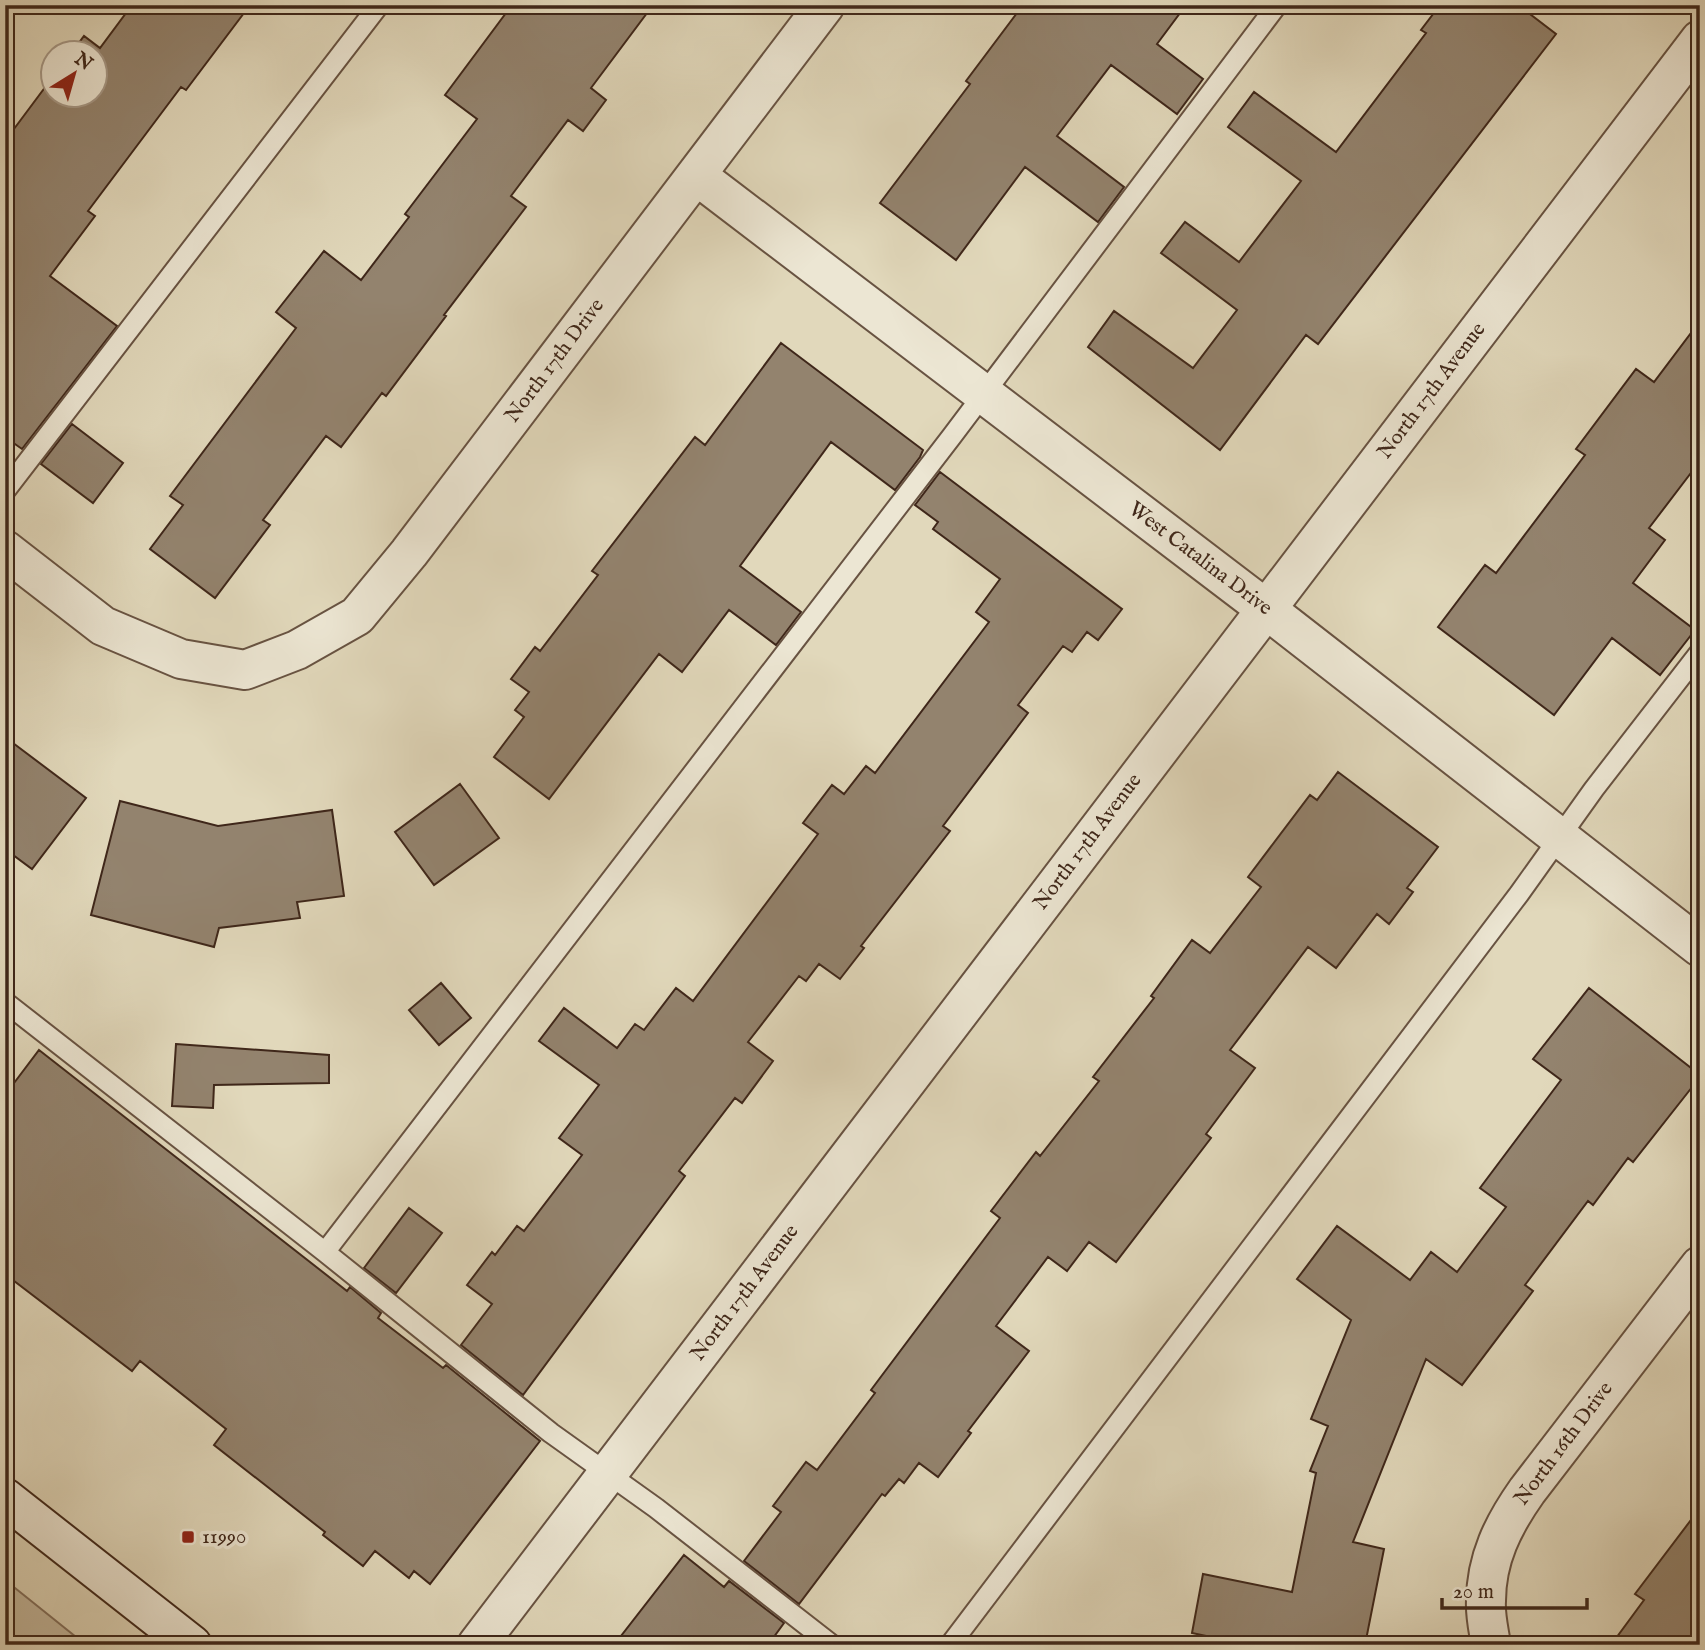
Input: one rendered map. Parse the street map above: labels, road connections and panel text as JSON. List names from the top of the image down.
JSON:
{
  "streets": {
    "street": [
      "North 17th Drive",
      "North 17th Avenue",
      "West Catalina Drive",
      "North 16th Drive"
    ]
  },
  "crossings": [
    ["North 17th Drive", "West Catalina Drive"],
    ["North 17th Avenue", "West Catalina Drive"]
  ],
  "places": {
    "transit": ["11990"]
  },
  "scale_bar": "20 m",
  "north": "top right"
}
